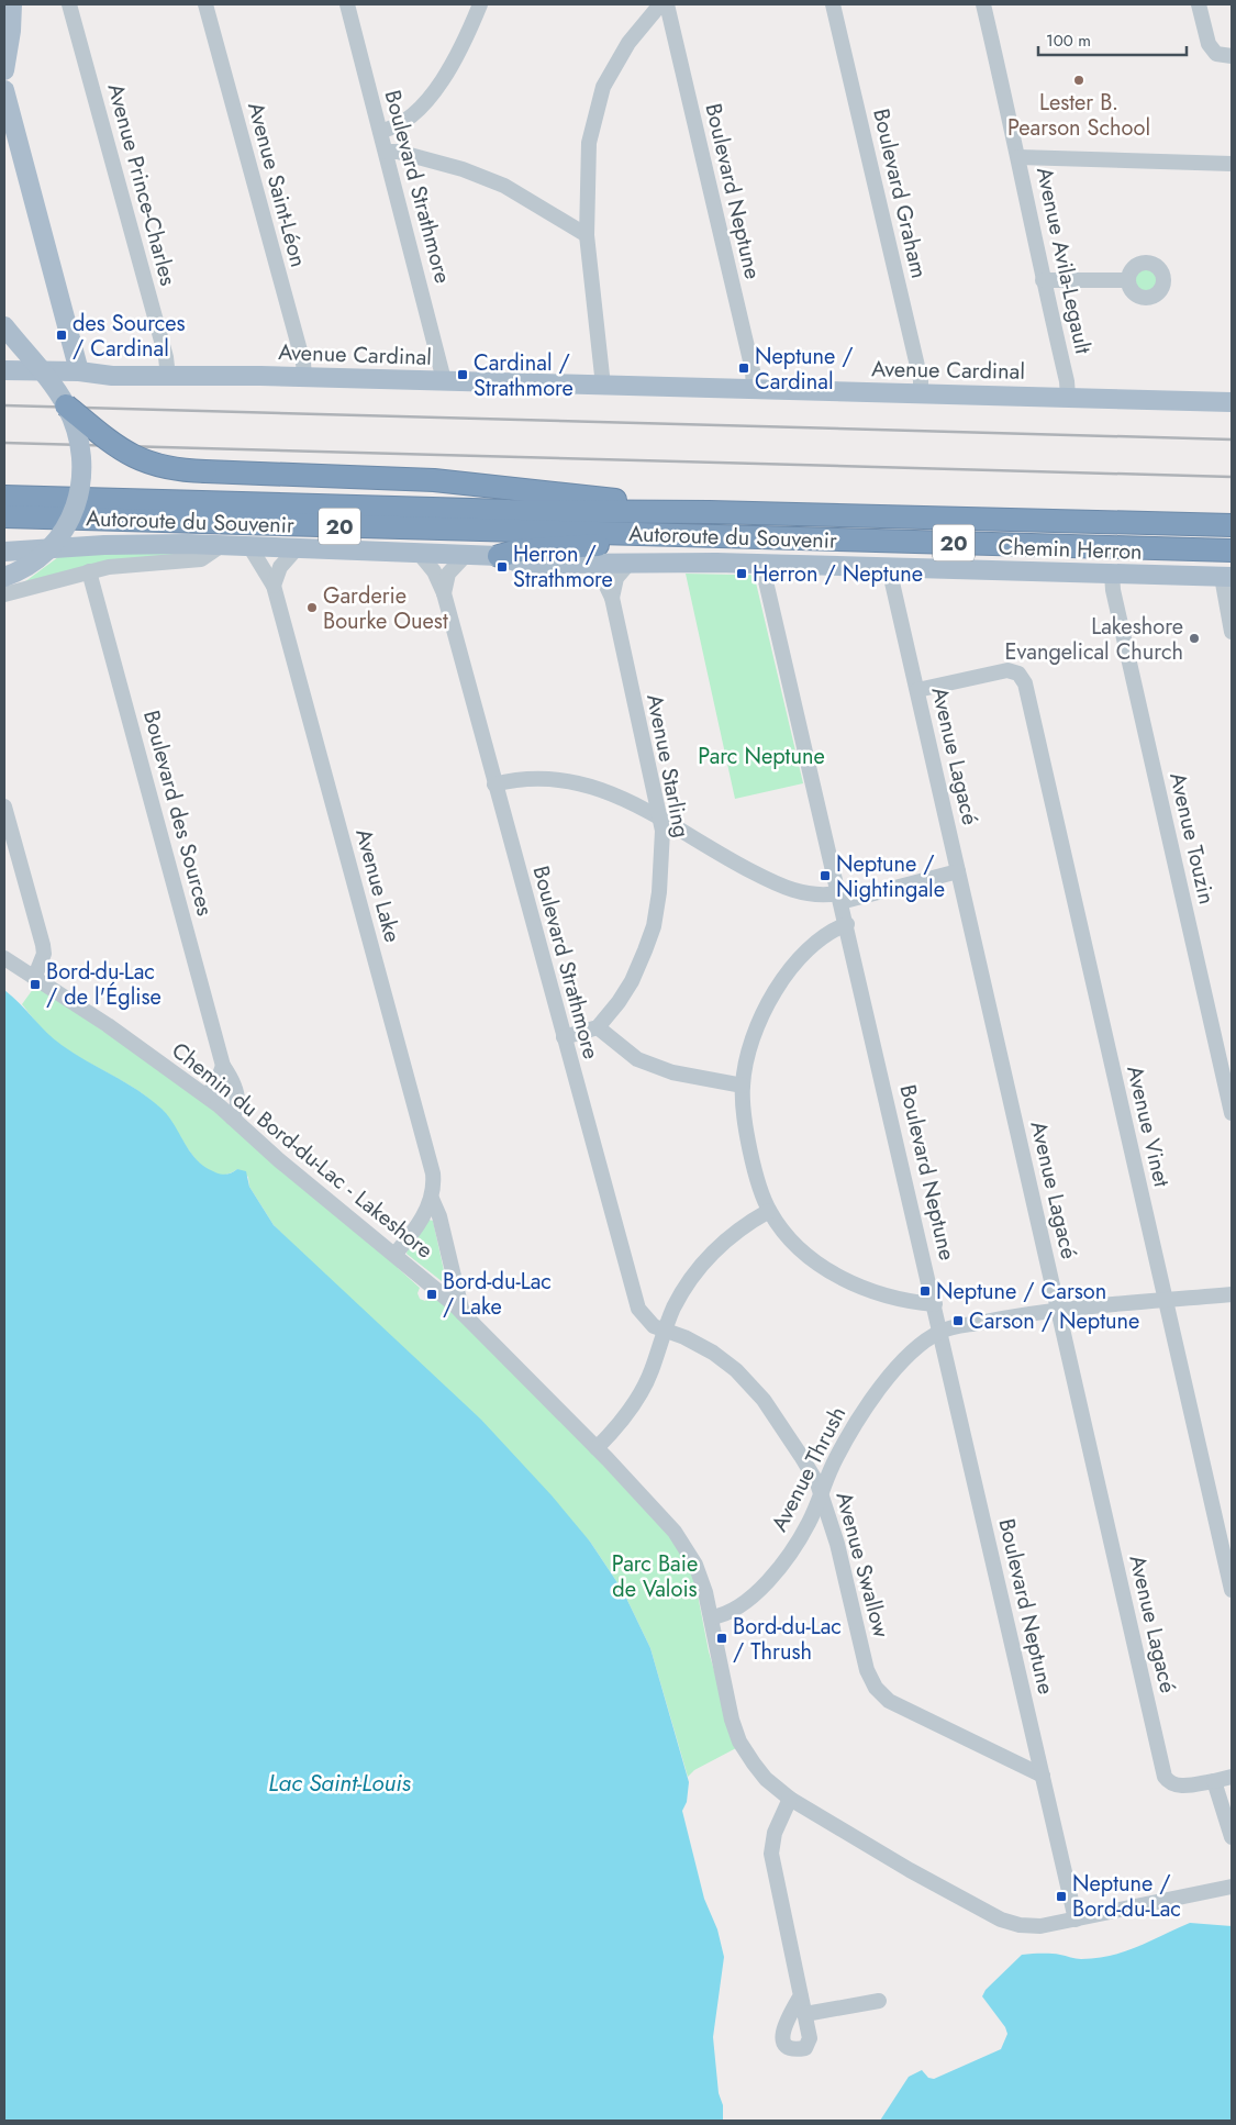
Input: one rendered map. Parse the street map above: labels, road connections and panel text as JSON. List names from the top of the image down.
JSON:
{
  "streets": {
    "highway": ["Autoroute du Souvenir", "20"],
    "main road": ["Avenue Cardinal", "Chemin Herron"],
    "street": [
      "Avenue Prince-Charles",
      "Avenue Saint-Léon",
      "Boulevard Strathmore",
      "Boulevard Neptune",
      "Boulevard Graham",
      "Avenue Avila-Legault",
      "Avenue Lagacé",
      "Avenue Starling",
      "Boulevard des Sources",
      "Avenue Touzin",
      "Avenue Lake",
      "Avenue Vinet",
      "Chemin du Bord-du-Lac - Lakeshore",
      "Avenue Thrush",
      "Avenue Swallow"
    ]
  },
  "crossings": [
    ["Avenue Prince-Charles", "Avenue Cardinal"],
    ["Avenue Saint-Léon", "Avenue Cardinal"],
    ["Boulevard Strathmore", "Avenue Cardinal"],
    ["Boulevard Strathmore", "Chemin Herron"],
    ["Boulevard Strathmore", "Avenue Swallow"],
    ["Boulevard Neptune", "Avenue Cardinal"],
    ["Boulevard Neptune", "Chemin Herron"],
    ["Boulevard Neptune", "Chemin du Bord-du-Lac - Lakeshore"],
    ["Boulevard Neptune", "Avenue Thrush"],
    ["Boulevard Neptune", "Avenue Swallow"],
    ["Boulevard Graham", "Avenue Cardinal"],
    ["Avenue Avila-Legault", "Avenue Cardinal"],
    ["Chemin Herron", "Avenue Lagacé"],
    ["Chemin Herron", "Avenue Starling"],
    ["Chemin Herron", "Avenue Touzin"],
    ["Chemin Herron", "Avenue Lake"],
    ["Avenue Lagacé", "Avenue Vinet"],
    ["Boulevard des Sources", "Chemin du Bord-du-Lac - Lakeshore"],
    ["Avenue Lake", "Chemin du Bord-du-Lac - Lakeshore"],
    ["Chemin du Bord-du-Lac - Lakeshore", "Avenue Thrush"],
    ["Avenue Thrush", "Avenue Swallow"]
  ],
  "water": ["Lac Saint-Louis"],
  "parks": ["Parc Neptune", "Parc Baie de Valois"],
  "places": {
    "other": ["Lester B. Pearson School", "Garderie Bourke Ouest", "Lakeshore Evangelical Church"],
    "transit": [
      "des Sources / Cardinal",
      "Neptune / Cardinal",
      "Cardinal / Strathmore",
      "Herron / Strathmore",
      "Herron / Neptune",
      "Neptune / Nightingale",
      "Bord-du-Lac / de l'Église",
      "Neptune / Carson",
      "Bord-du-Lac / Lake",
      "Carson / Neptune",
      "Bord-du-Lac / Thrush",
      "Neptune / Bord-du-Lac"
    ]
  },
  "scale_bar": "100 m"
}
